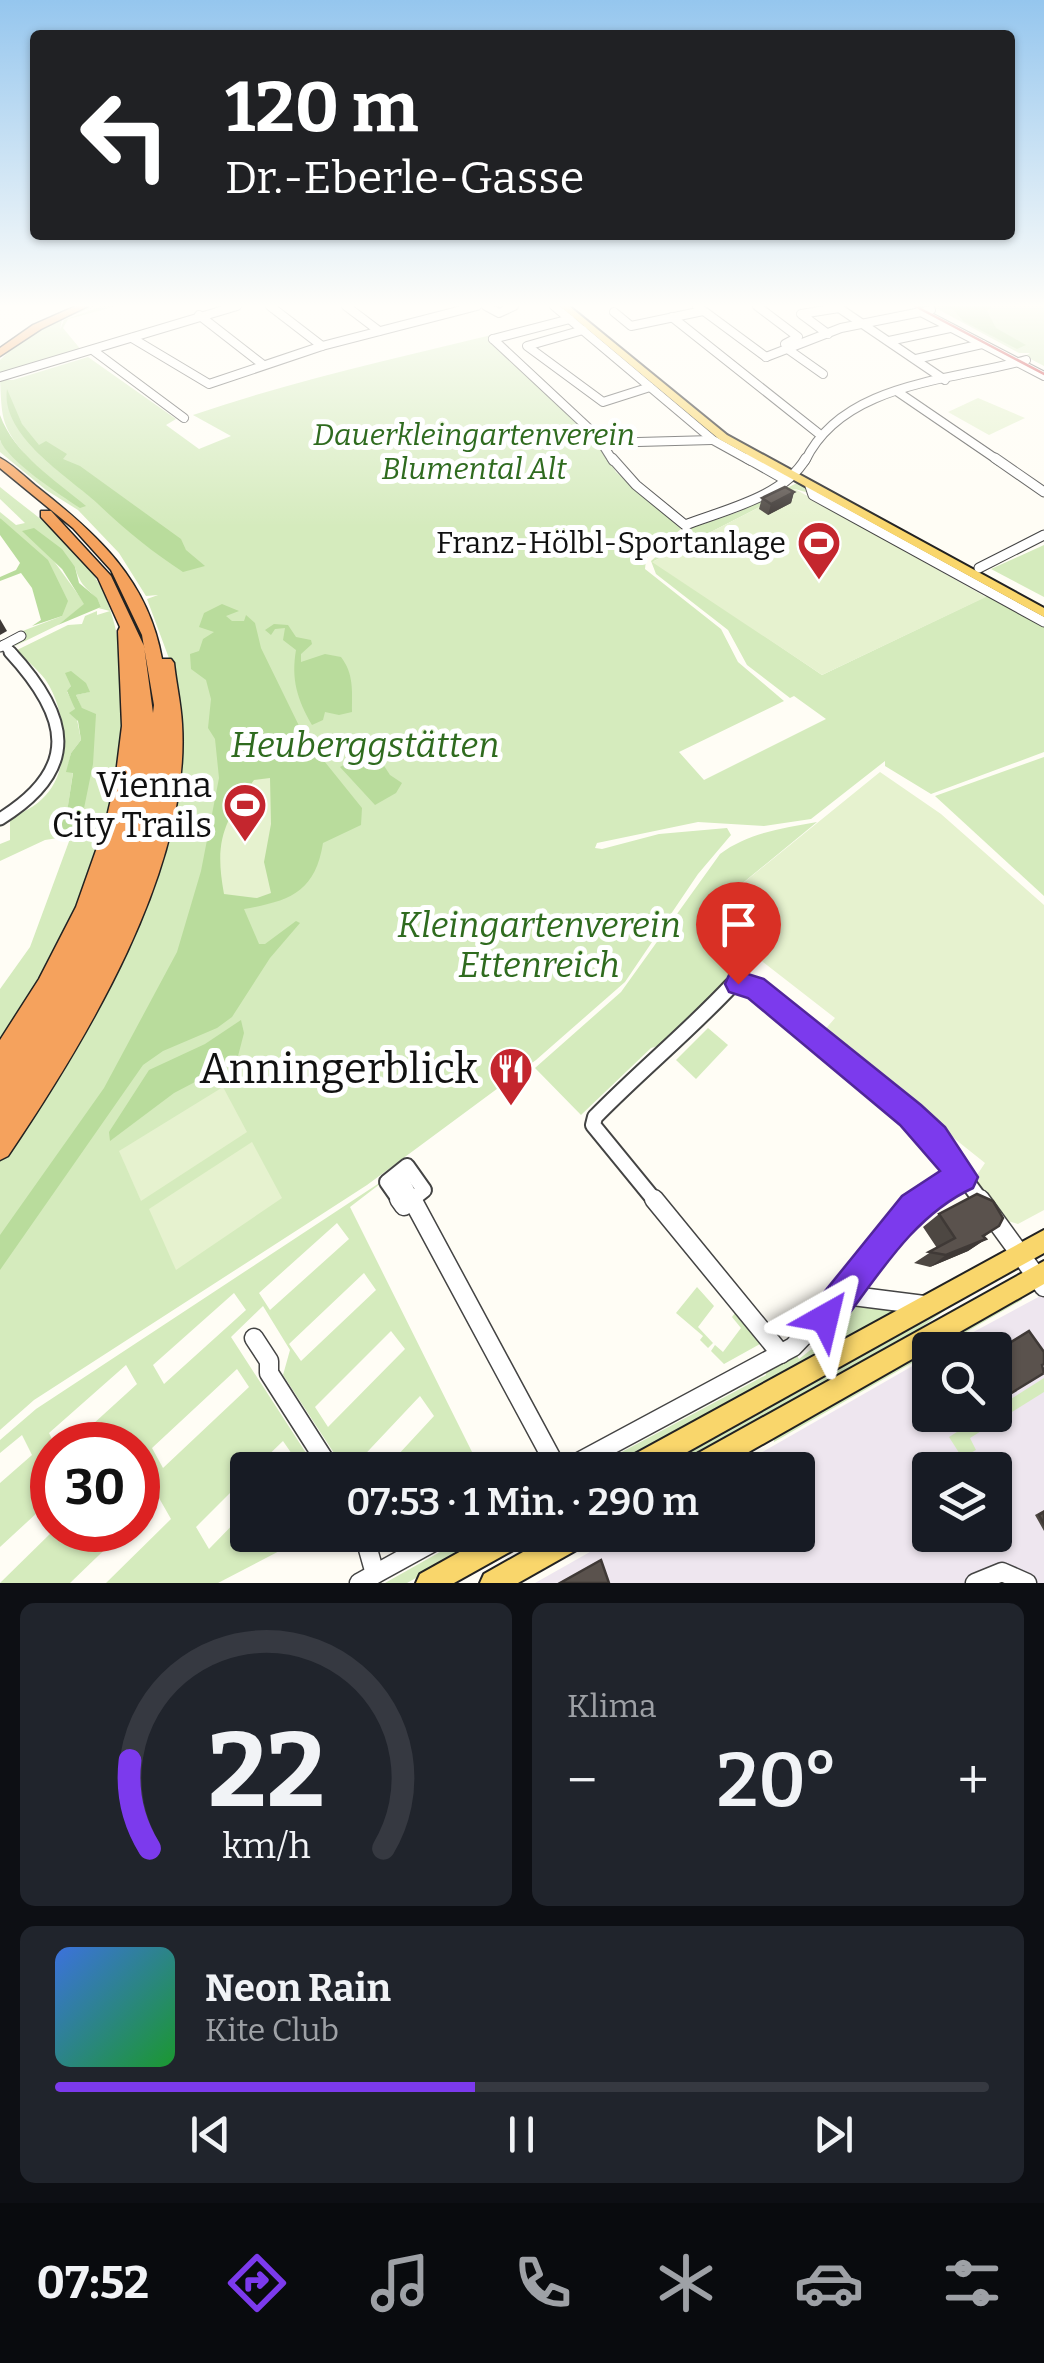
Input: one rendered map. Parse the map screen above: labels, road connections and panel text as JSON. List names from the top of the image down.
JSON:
{
  "parks": ["Dauerkleingartenverein Blumental Alt", "Heuberggstätten", "Kleingartenverein Ettenreich"],
  "places": {
    "sports": ["Franz-Hölbl-Sportanlage", "Vienna City Trails"],
    "restaurant": ["Anningerblick"]
  },
  "page": {
    "turn": ["120 m", "Dr.-Eberle-Gasse"],
    "limit": "30",
    "trip": "07:53 · 1 Min. · 290 m",
    "tile": "Klima",
    "heat": ["−", "20°", "+"],
    "song": ["Neon Rain", "Kite Club"],
    "tabs": "07:52",
    "gauge": ["22", "km/h"]
  }
}
